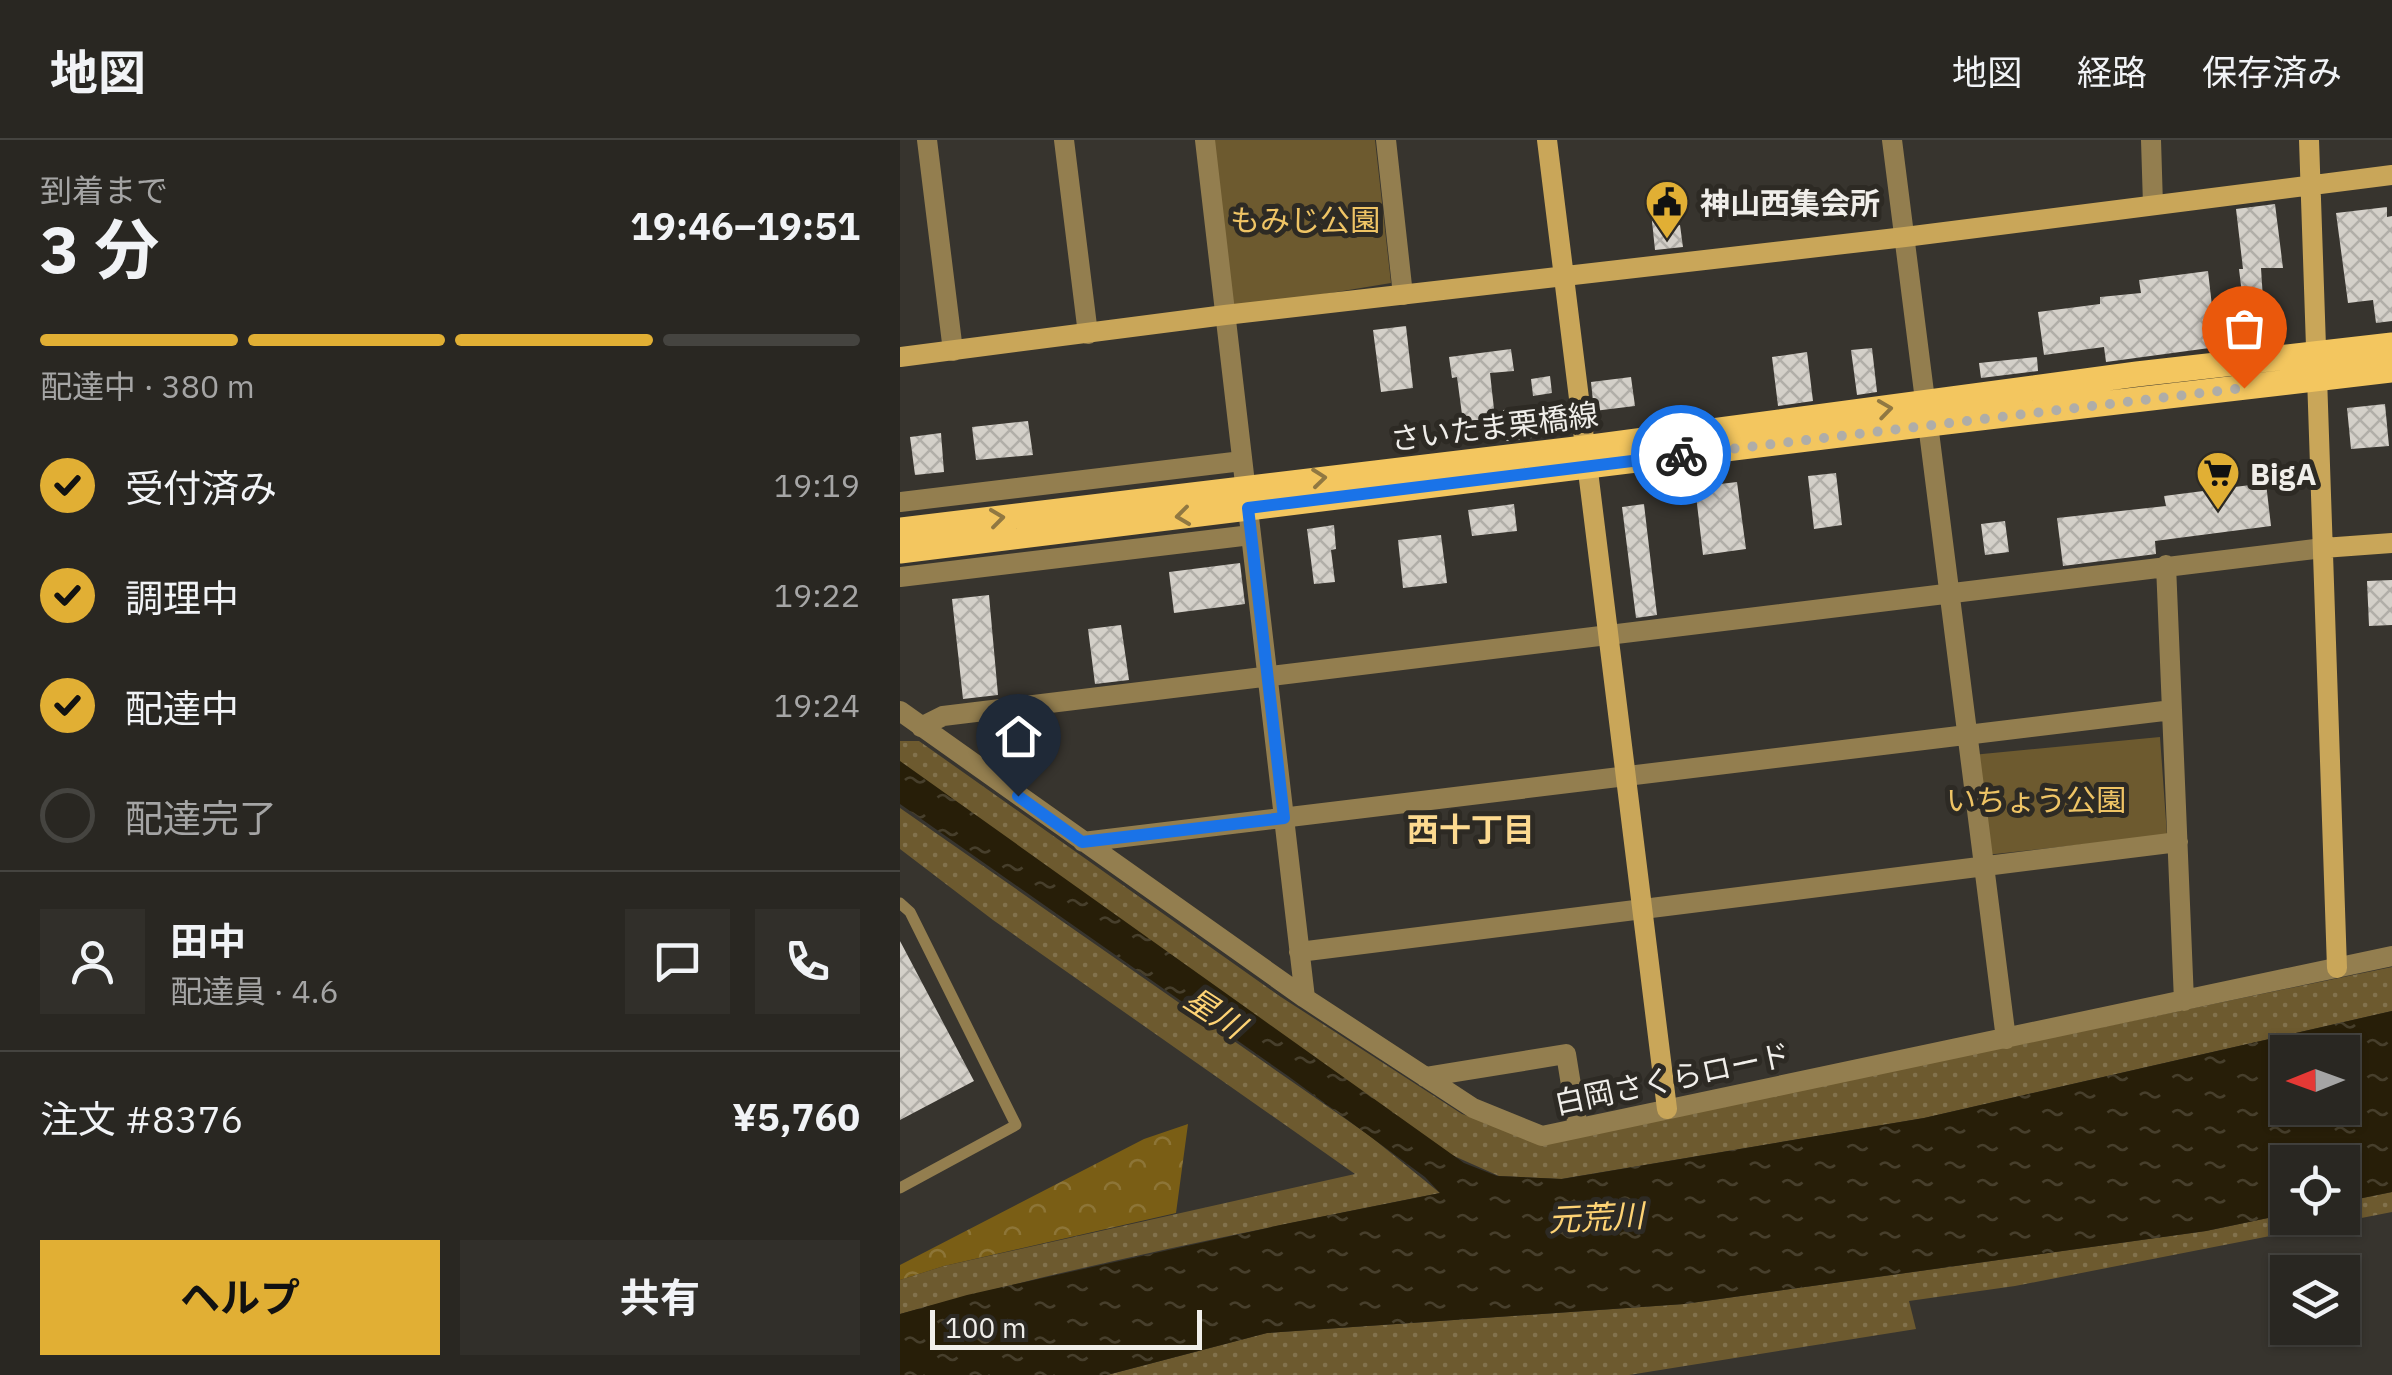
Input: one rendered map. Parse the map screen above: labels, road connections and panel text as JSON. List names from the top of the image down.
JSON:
{
  "streets": {
    "main road": ["さいたま栗橋線"],
    "street": ["白岡さくらロード"]
  },
  "districts": ["西十丁目"],
  "water": ["星川", "元荒川"],
  "parks": ["もみじ公園", "いちょう公園"],
  "places": {
    "public building": ["神山西集会所"],
    "supermarket": ["BigA"]
  },
  "scale_bar": "100 m",
  "north": "left",
  "page": {
    "header": "地図",
    "nav": ["地図", "経路", "保存済み"],
    "heading": ["3 分", "到着まで", "19:46–19:51"],
    "panel": [
      "田中",
      "配達員 · 4.6",
      "注文 #8376",
      "¥5,760"
    ],
    "bar": "配達中 · 380 m",
    "list": [
      ["受付済み", "19:19"],
      ["調理中", "19:22"],
      ["配達中", "19:24"],
      "配達完了"
    ],
    "buttons": ["ヘルプ", "共有"],
    "scale": "100 m"
  }
}
